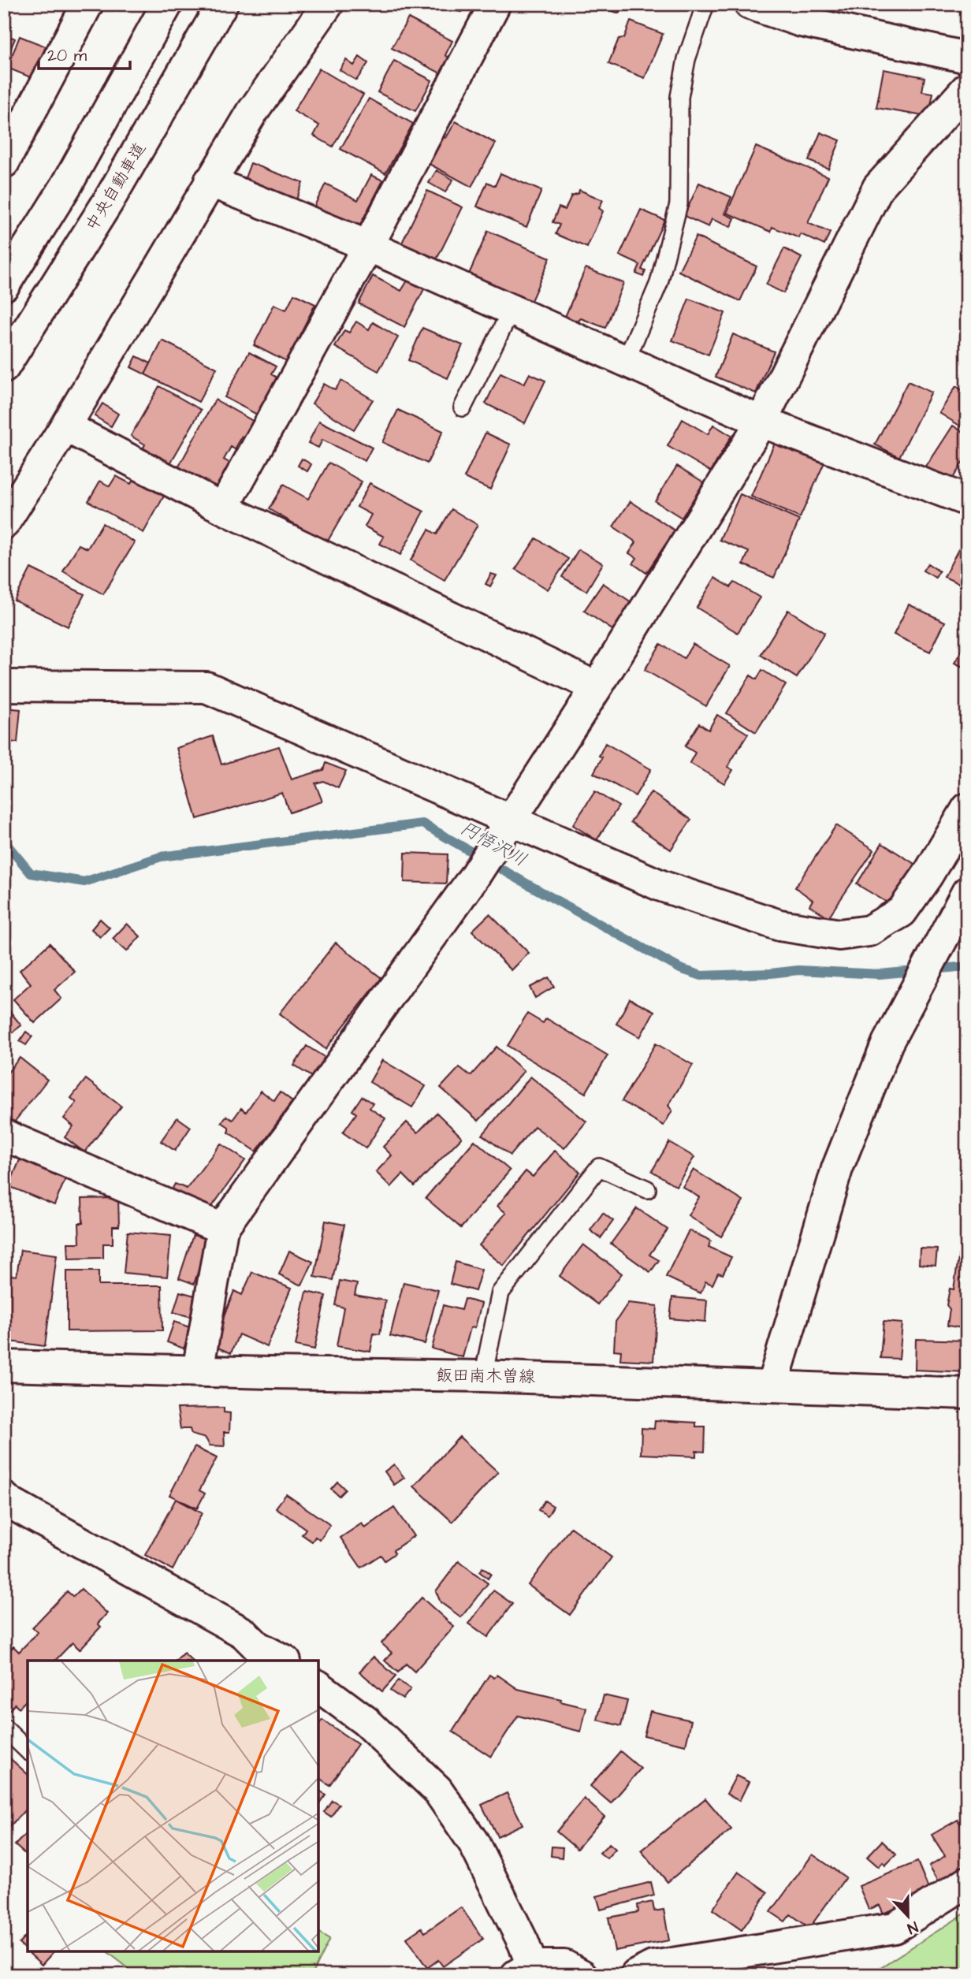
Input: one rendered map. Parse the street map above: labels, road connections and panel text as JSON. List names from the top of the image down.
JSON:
{
  "streets": {
    "main road": ["中央自動車道", "飯田南木曽線"]
  },
  "water": ["円悟沢川"],
  "scale_bar": "20 m",
  "north": "bottom"
}
